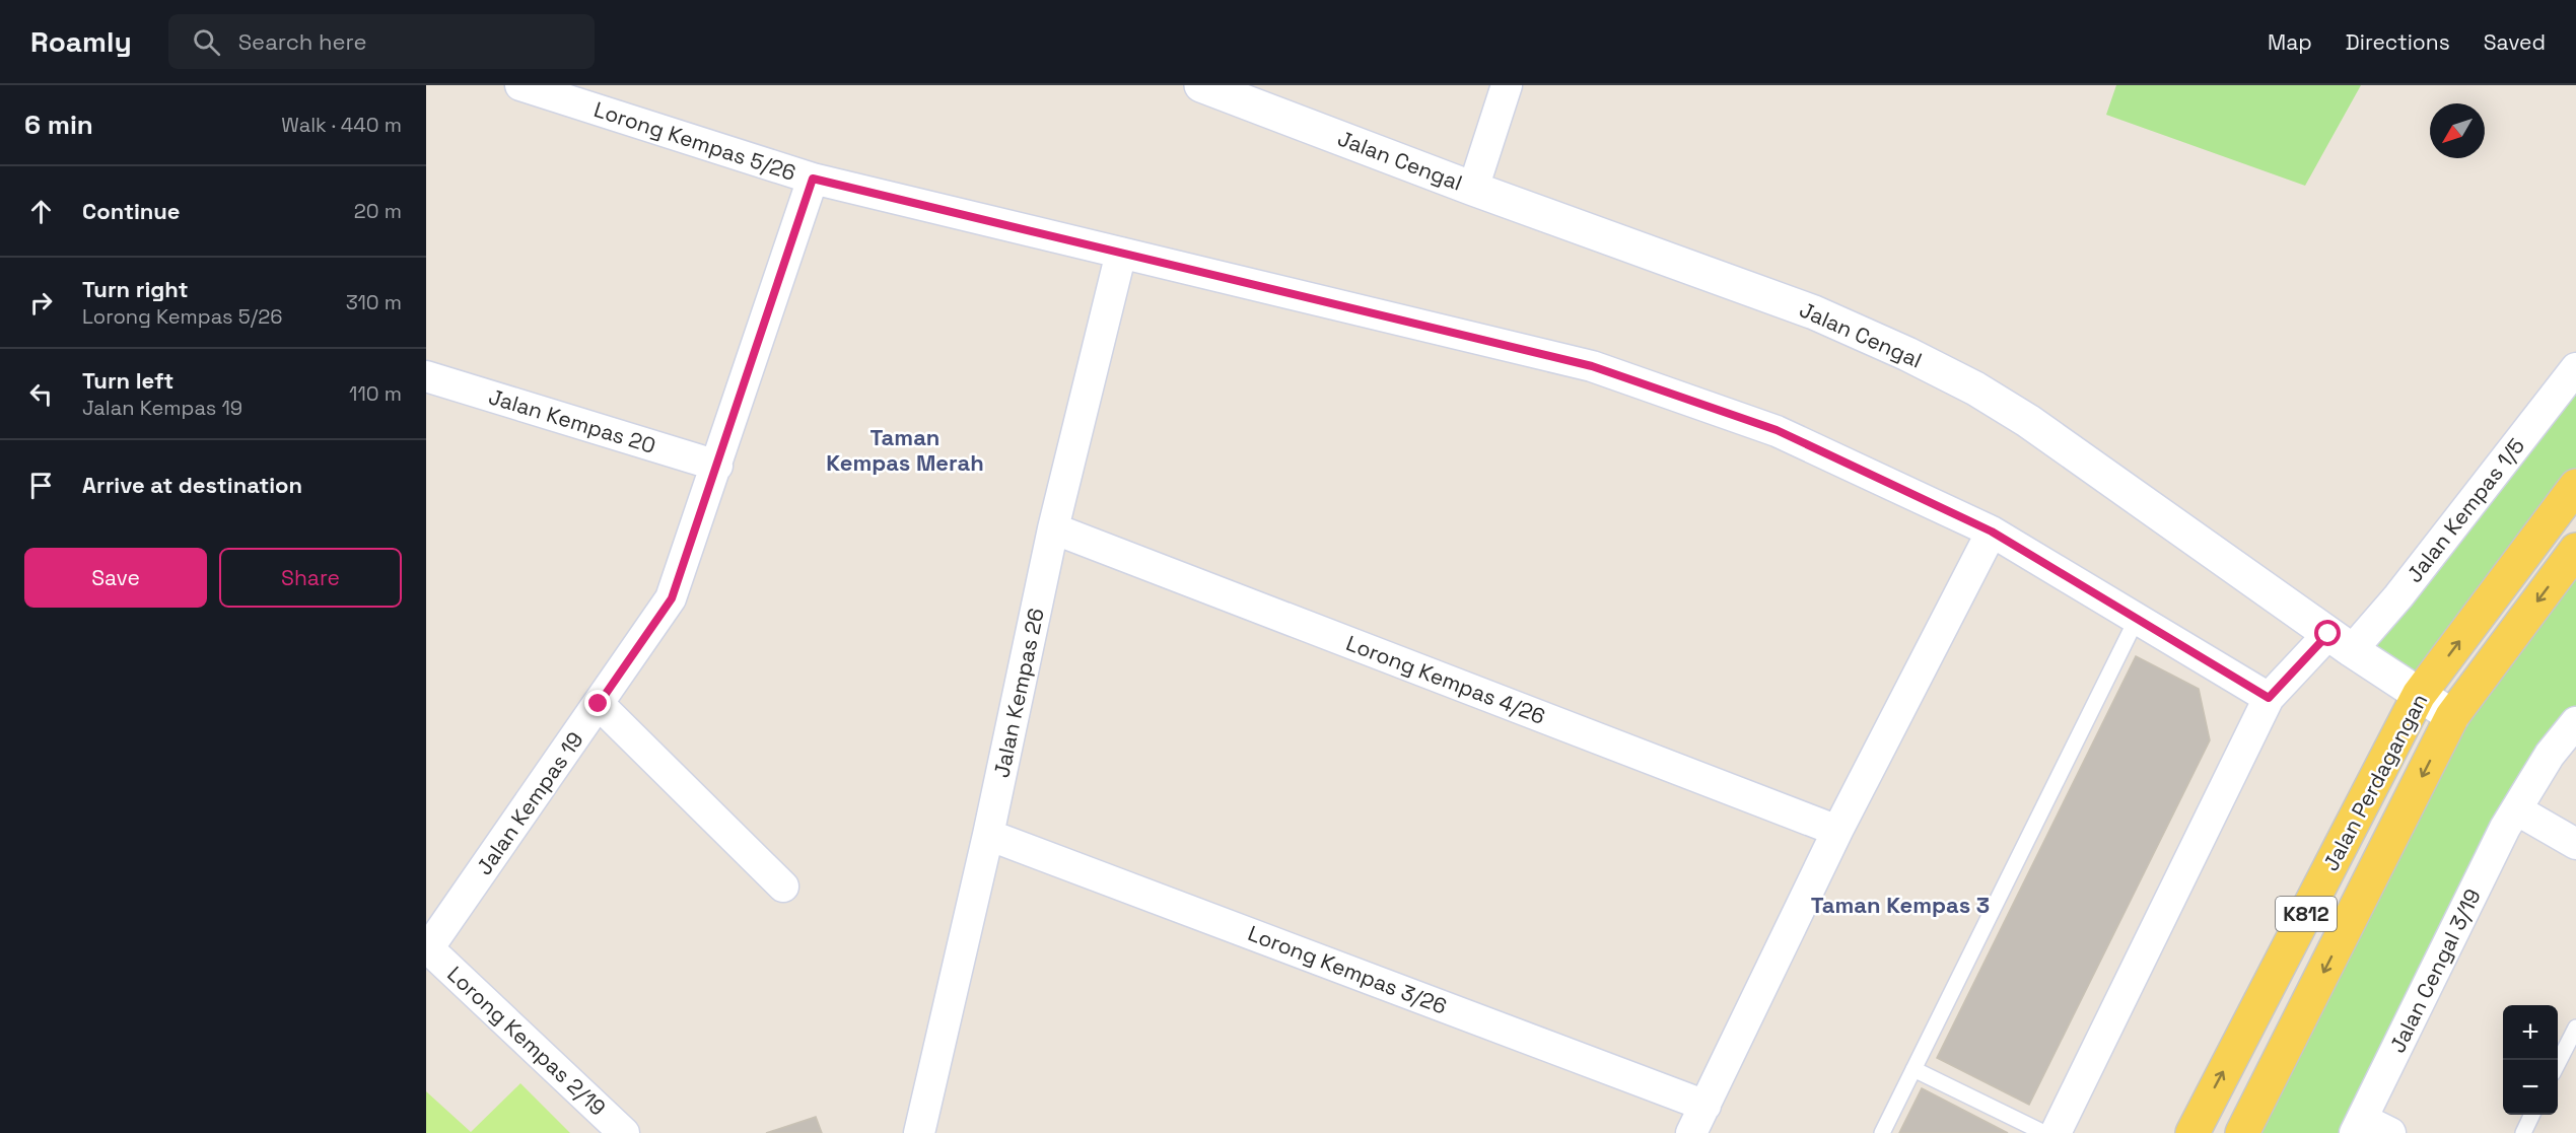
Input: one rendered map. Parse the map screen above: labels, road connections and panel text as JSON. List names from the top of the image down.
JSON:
{
  "streets": {
    "main road": ["Jalan Perdagangan", "K812"],
    "street": [
      "Lorong Kempas 5/26",
      "Jalan Cengal",
      "Jalan Kempas 20",
      "Jalan Kempas 1/5",
      "Lorong Kempas 4/26",
      "Jalan Kempas 26",
      "Jalan Kempas 19",
      "Lorong Kempas 3/26",
      "Jalan Cengal 3/19",
      "Lorong Kempas 2/19"
    ]
  },
  "crossings": [
    ["Lorong Kempas 5/26", "Jalan Kempas 1/5"],
    ["Lorong Kempas 5/26", "Jalan Kempas 26"],
    ["Lorong Kempas 5/26", "Jalan Kempas 19"],
    ["Jalan Cengal", "Jalan Kempas 1/5"],
    ["Jalan Cengal", "Jalan Perdagangan"],
    ["Jalan Kempas 20", "Jalan Kempas 19"],
    ["Lorong Kempas 4/26", "Jalan Kempas 26"],
    ["Jalan Kempas 26", "Lorong Kempas 3/26"],
    ["Jalan Kempas 19", "Lorong Kempas 2/19"]
  ],
  "districts": ["Taman Kempas Merah", "Taman Kempas 3"],
  "north": "bottom left",
  "page": {
    "header": "Roamly",
    "search": "Search here",
    "nav": ["Map", "Directions", "Saved"],
    "heading": ["6 min", "Walk · 440 m"],
    "list": [
      ["Continue", "20 m"],
      ["Turn right", "Lorong Kempas 5/26", "310 m"],
      ["Turn left", "Jalan Kempas 19", "110 m"],
      "Arrive at destination"
    ],
    "buttons": ["Save", "Share"],
    "map_buttons": ["+", "−"]
  }
}
